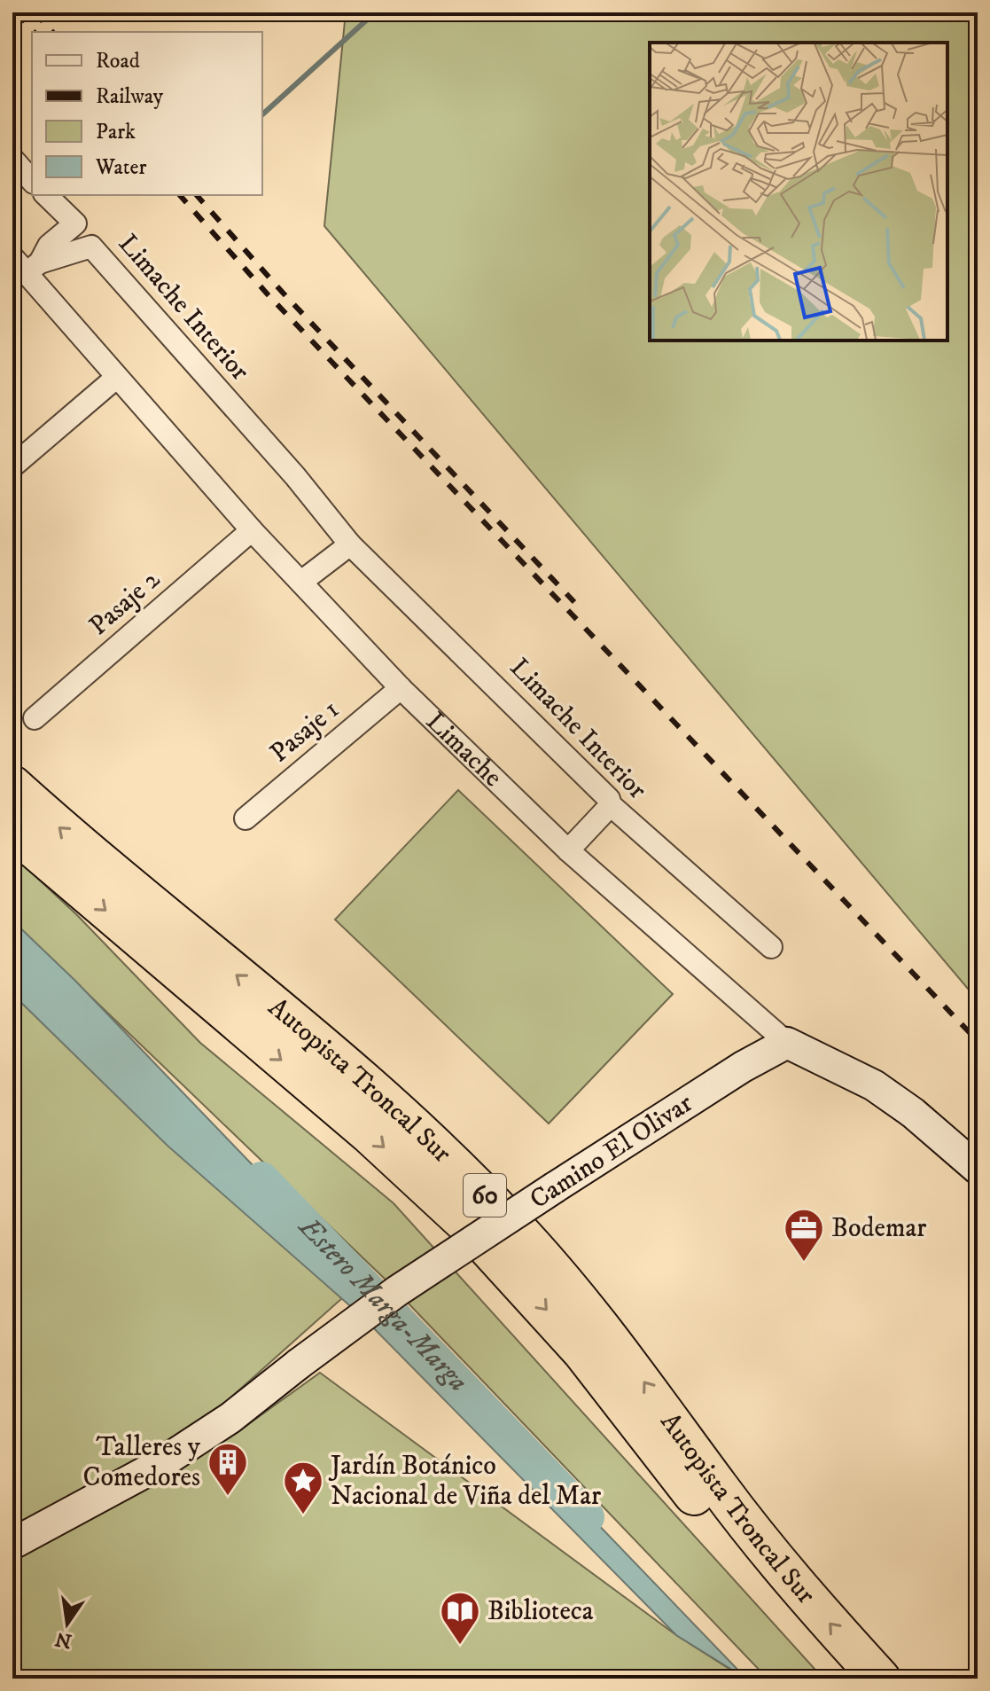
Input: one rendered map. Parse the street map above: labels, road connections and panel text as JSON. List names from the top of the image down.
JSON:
{
  "streets": {
    "highway": ["Autopista Troncal Sur", "60"],
    "main road": ["Limache", "Camino El Olivar"],
    "street": ["Limache Interior", "Pasaje 2", "Pasaje 1"]
  },
  "crossings": [
    ["Limache Interior", "Limache"],
    ["Pasaje 2", "Limache"],
    ["Pasaje 1", "Limache"],
    ["Limache", "Camino El Olivar"]
  ],
  "water": ["Estero Marga-Marga"],
  "places": {
    "office": ["Bodemar"],
    "building": ["Talleres y Comedores"],
    "place": ["Jardín Botánico Nacional de Viña del Mar"],
    "library": ["Biblioteca"]
  },
  "legend": [
    "Road",
    "Railway",
    "Park",
    "Water"
  ],
  "north": "bottom"
}
